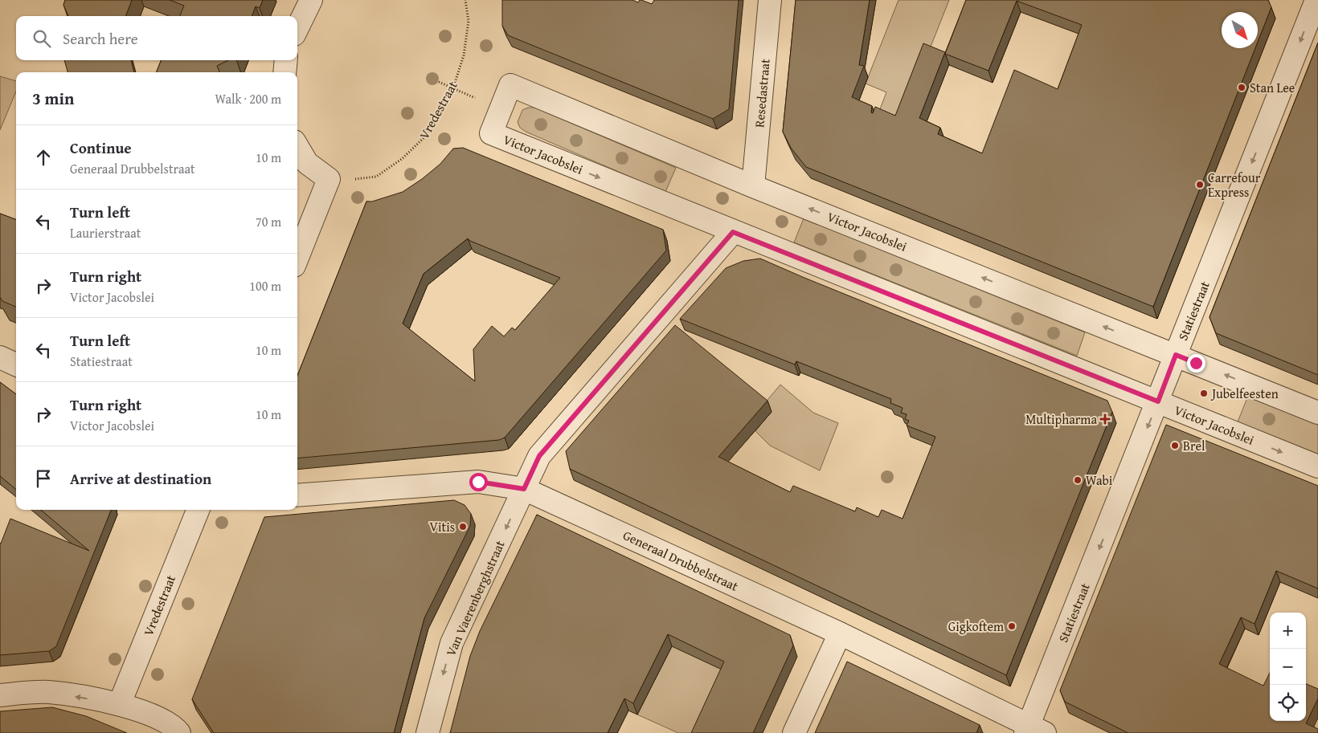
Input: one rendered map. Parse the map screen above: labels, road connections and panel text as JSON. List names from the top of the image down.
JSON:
{
  "streets": {
    "street": [
      "Resedastraat",
      "Vredestraat",
      "Victor Jacobslei",
      "Statiestraat",
      "Generaal Drubbelstraat",
      "Van Vaerenberghstraat"
    ]
  },
  "crossings": [
    ["Resedastraat", "Victor Jacobslei"],
    ["Victor Jacobslei", "Statiestraat"],
    ["Victor Jacobslei", "Van Vaerenberghstraat"],
    ["Statiestraat", "Generaal Drubbelstraat"],
    ["Generaal Drubbelstraat", "Van Vaerenberghstraat"]
  ],
  "one_way": ["Statiestraat", "Van Vaerenberghstraat"],
  "places": {
    "other": [
      "Stan Lee",
      "Carrefour Express",
      "Jubelfeesten",
      "Brel",
      "Wabi",
      "Vitis",
      "Gigkoftem"
    ],
    "health": ["Multipharma"]
  },
  "north": "bottom right",
  "page": {
    "search": "Search here",
    "heading": ["3 min", "Walk · 200 m"],
    "list": [
      ["Continue", "Generaal Drubbelstraat", "10 m"],
      ["Turn left", "Laurierstraat", "70 m"],
      ["Turn right", "Victor Jacobslei", "100 m"],
      ["Turn left", "Statiestraat", "10 m"],
      ["Turn right", "Victor Jacobslei", "10 m"],
      "Arrive at destination"
    ],
    "map_buttons": ["+", "−"]
  }
}
